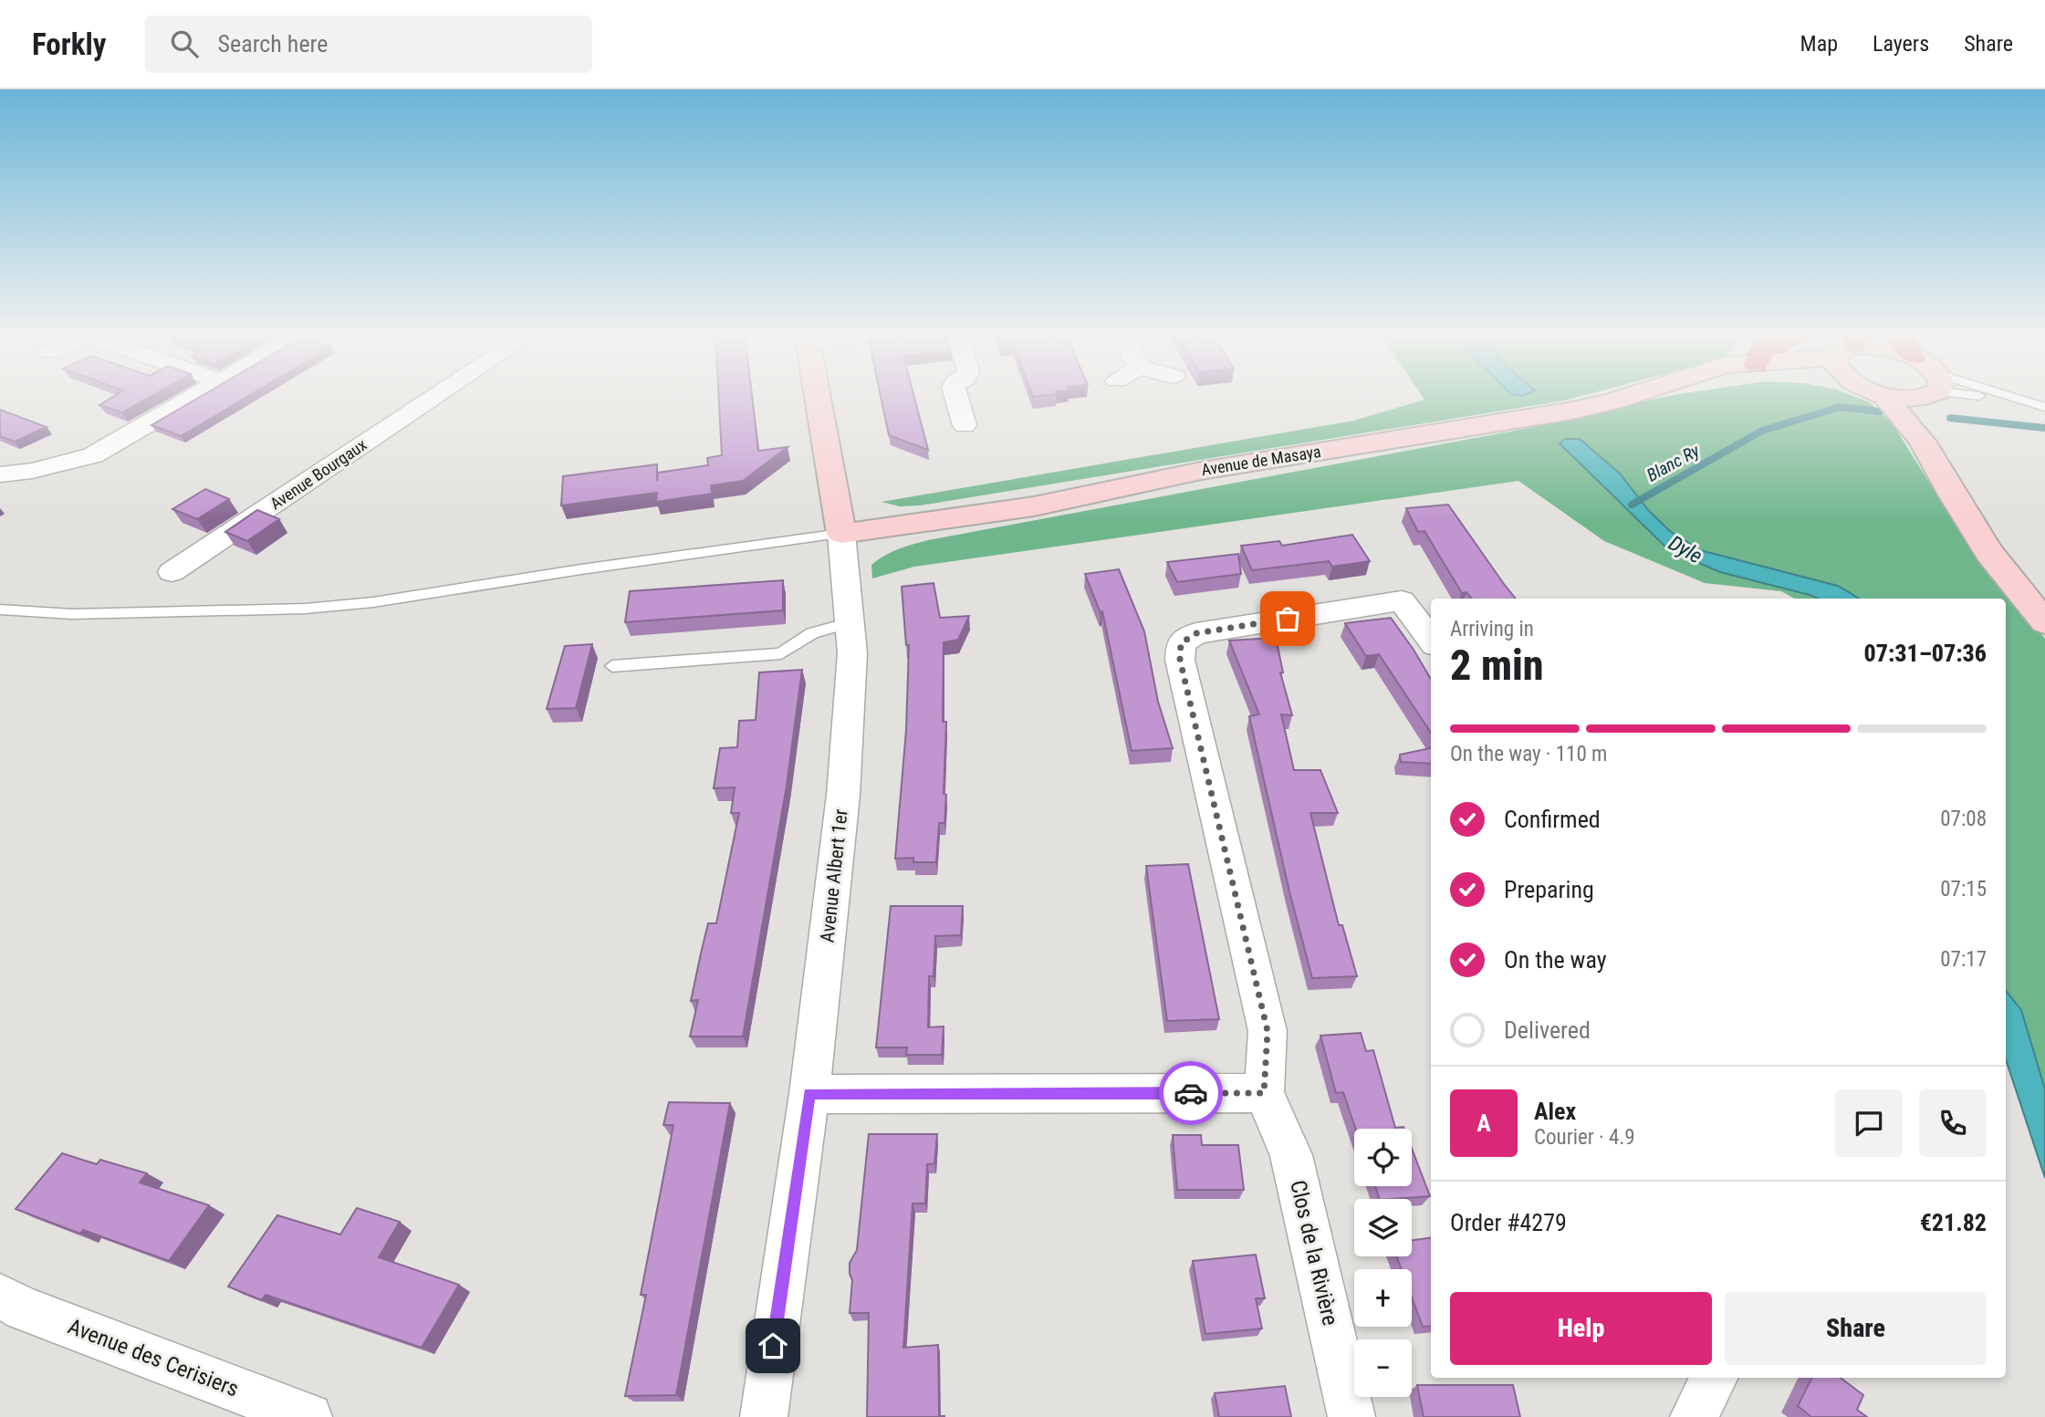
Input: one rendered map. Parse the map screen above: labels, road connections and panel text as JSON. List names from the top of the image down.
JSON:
{
  "streets": {
    "main road": ["Avenue de Masaya", "Avenue Albert 1er"],
    "street": ["Avenue Bourgaux", "Clos de la Rivière", "Avenue des Cerisiers"]
  },
  "crossings": [
    ["Avenue de Masaya", "Avenue Albert 1er"]
  ],
  "water": ["Blanc Ry", "Dyle"],
  "page": {
    "header": "Forkly",
    "search": "Search here",
    "nav": ["Map", "Layers", "Share"],
    "heading": ["2 min", "Arriving in", "07:31–07:36"],
    "panel": [
      "Alex",
      "Courier · 4.9",
      "Order #4279",
      "€21.82"
    ],
    "bar": "On the way · 110 m",
    "list": [
      ["Confirmed", "07:08"],
      ["Preparing", "07:15"],
      ["On the way", "07:17"],
      "Delivered"
    ],
    "round": "A",
    "map_buttons": ["+", "−"],
    "buttons": ["Help", "Share"]
  }
}
